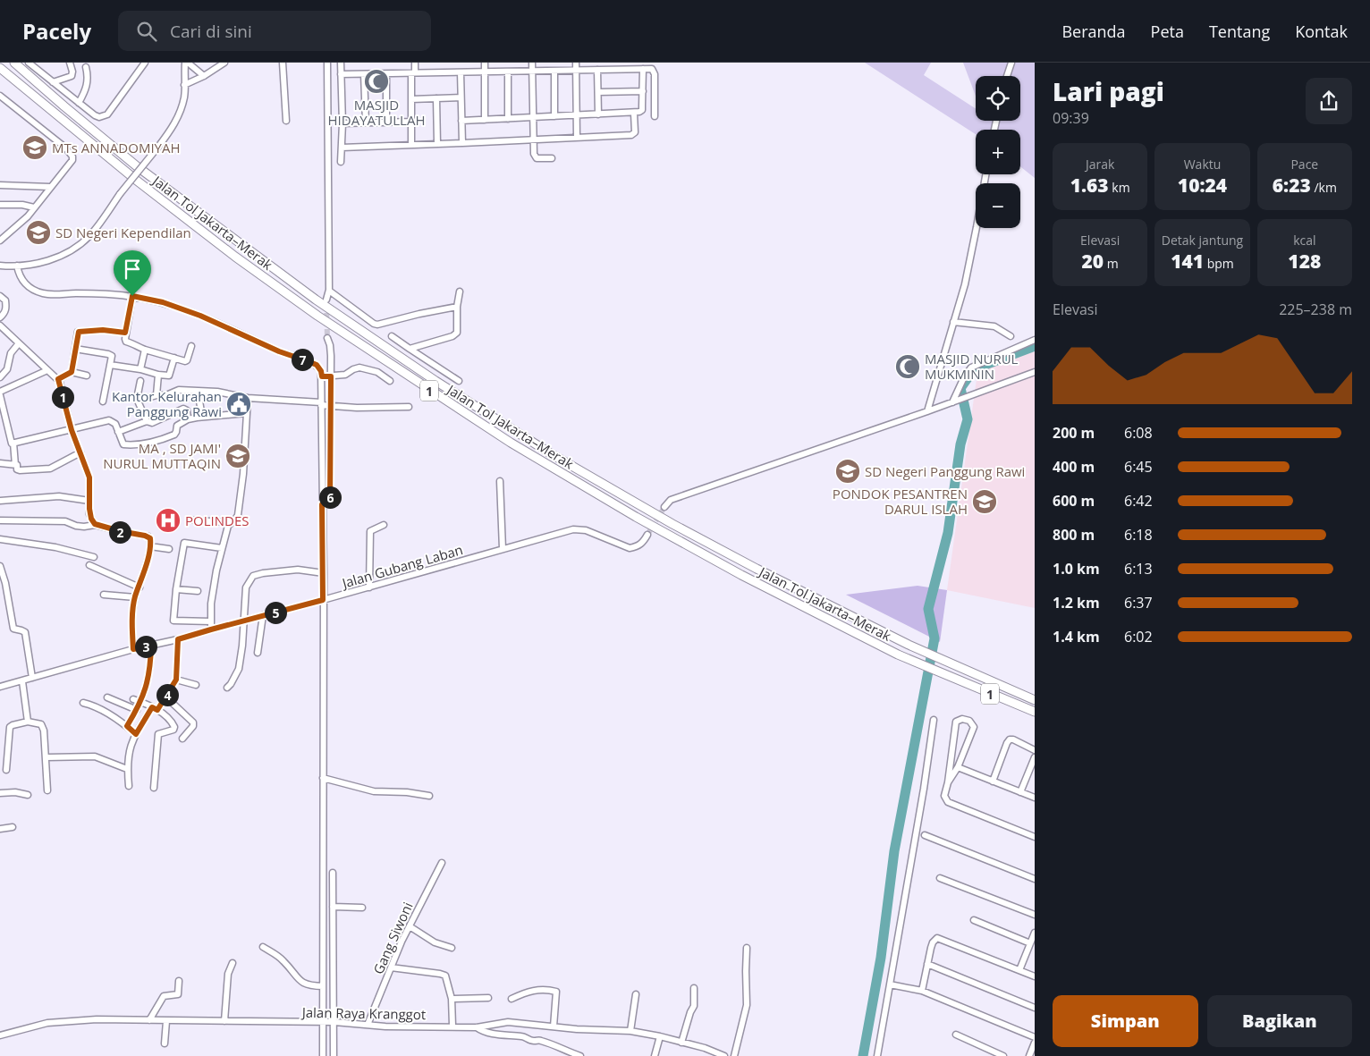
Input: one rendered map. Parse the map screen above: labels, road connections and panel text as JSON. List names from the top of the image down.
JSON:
{
  "streets": {
    "highway": ["Jalan Tol Jakarta–Merak", "1"],
    "street": ["Jalan Gubang Laban", "Gang Siwoni", "Jalan Raya Kranggot"]
  },
  "crossings": [
    ["Gang Siwoni", "Jalan Raya Kranggot"]
  ],
  "places": {
    "mosque": ["MASJID HIDAYATULLAH", "MASJID NURUL MUKMININ"],
    "school or university": [
      "MTs ANNADOMIYAH",
      "SD Negeri Kependilan",
      "MA , SD JAMI' NURUL MUTTAQIN",
      "SD Negeri Panggung Rawi",
      "PONDOK PESANTREN DARUL ISLAH"
    ],
    "public building": ["Kantor Kelurahan Panggung Rawi"],
    "hospital": ["POLINDES"]
  },
  "page": {
    "header": "Pacely",
    "search": "Cari di sini",
    "nav": [
      "Beranda",
      "Peta",
      "Tentang",
      "Kontak"
    ],
    "heading": ["Lari pagi", "09:39"],
    "map_buttons": ["+", "−"],
    "stats": [
      ["Jarak", "1.63 km"],
      ["Waktu", "10:24"],
      ["Pace", "6:23 /km"],
      ["Elevasi", "20 m"],
      ["Detak jantung", "141 bpm"],
      ["kcal", "128"]
    ],
    "chart": ["Elevasi", "225–238 m"],
    "pins": [
      "7",
      "1",
      "6",
      "2",
      "5",
      "3",
      "4"
    ],
    "list": [
      {
        "name": "200 m",
        "note": "6:08"
      },
      {
        "name": "400 m",
        "note": "6:45"
      },
      {
        "name": "600 m",
        "note": "6:42"
      },
      {
        "name": "800 m",
        "note": "6:18"
      },
      {
        "name": "1.0 km",
        "note": "6:13"
      },
      {
        "name": "1.2 km",
        "note": "6:37"
      },
      {
        "name": "1.4 km",
        "note": "6:02"
      }
    ],
    "buttons": ["Simpan", "Bagikan"]
  }
}
